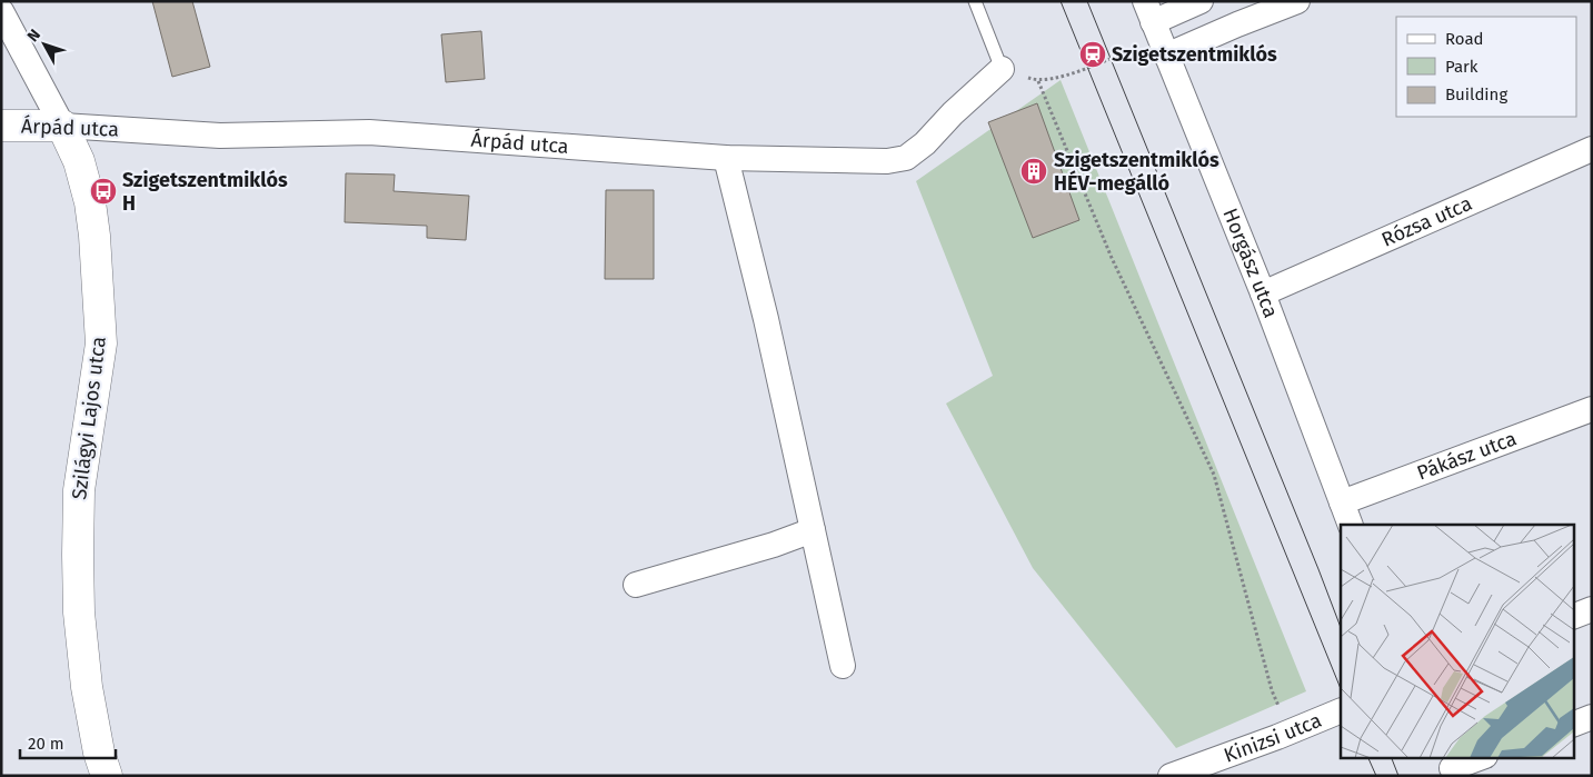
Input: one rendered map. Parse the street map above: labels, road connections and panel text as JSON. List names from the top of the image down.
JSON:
{
  "streets": {
    "street": [
      "Árpád utca",
      "Rózsa utca",
      "Horgász utca",
      "Szilágyi Lajos utca",
      "Pákász utca",
      "Kinizsi utca"
    ]
  },
  "crossings": [
    ["Árpád utca", "Szilágyi Lajos utca"],
    ["Rózsa utca", "Horgász utca"],
    ["Horgász utca", "Pákász utca"]
  ],
  "places": {
    "station": ["Szigetszentmiklós"],
    "building": ["Szigetszentmiklós HÉV-megálló"],
    "bus stop": ["Szigetszentmiklós H"]
  },
  "legend": ["Road", "Park", "Building"],
  "scale_bar": "20 m",
  "north": "top left"
}
